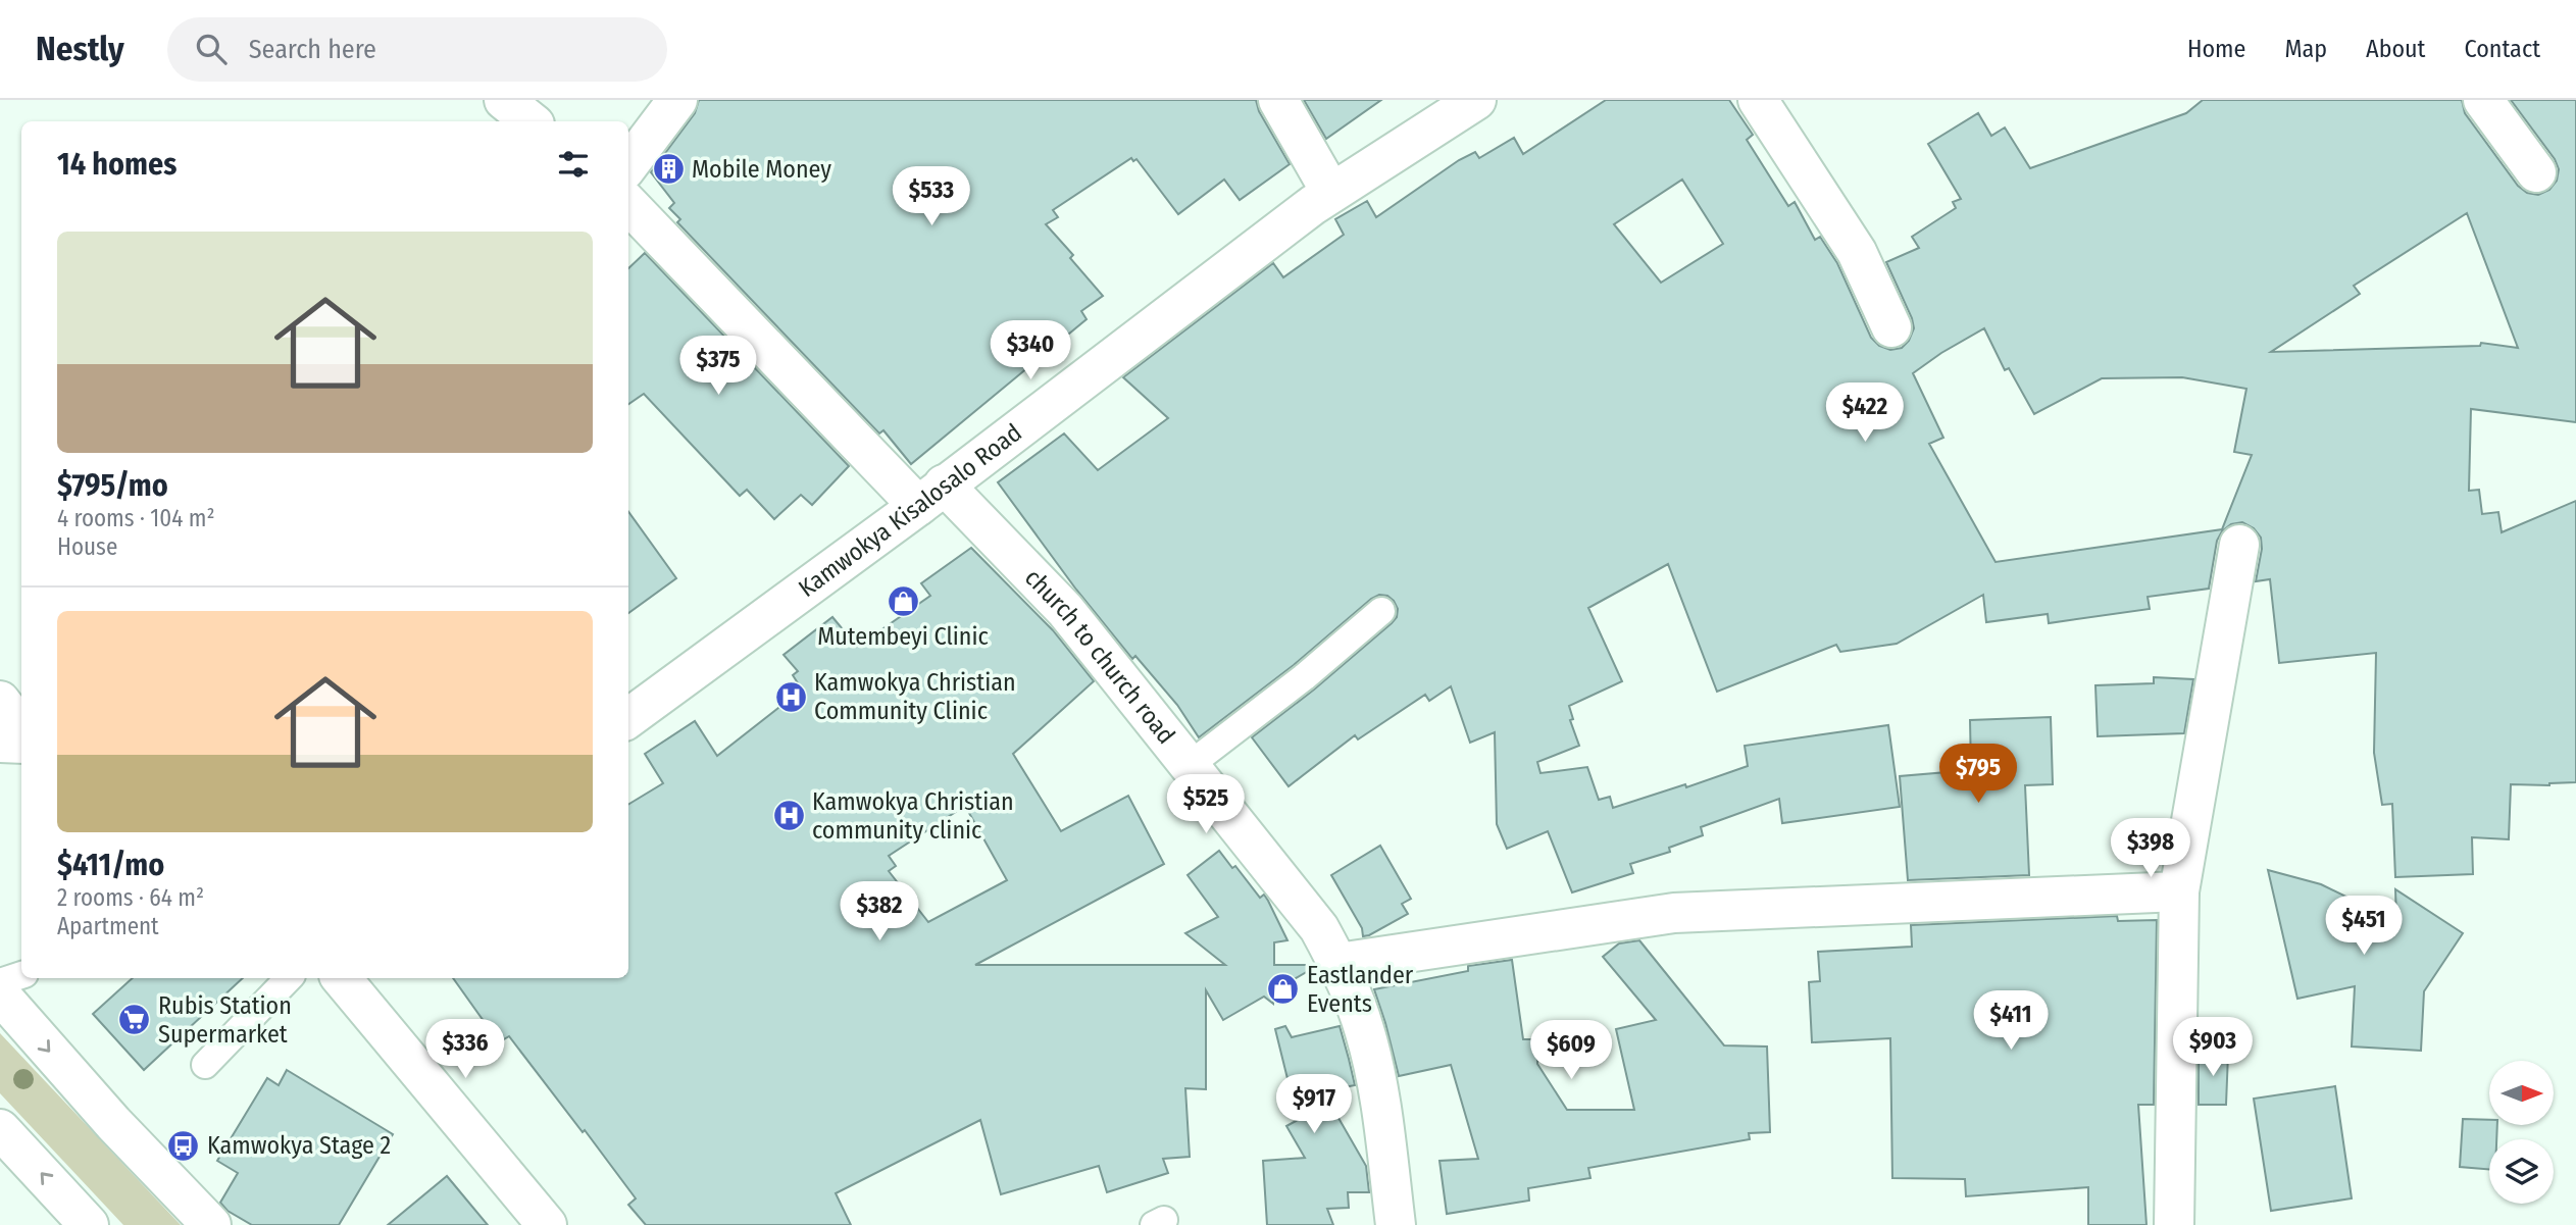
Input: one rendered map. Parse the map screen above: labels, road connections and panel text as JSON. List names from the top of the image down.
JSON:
{
  "streets": {
    "street": ["Kamwokya Kisalosalo Road", "church to church road"]
  },
  "crossings": [
    ["Kamwokya Kisalosalo Road", "church to church road"]
  ],
  "places": {
    "building": ["Mobile Money"],
    "shop": ["Mutembeyi Clinic", "Eastlander Events"],
    "hospital": ["Kamwokya Christian Community Clinic", "Kamwokya Christian community clinic"],
    "supermarket": ["Rubis Station Supermarket"],
    "bus stop": ["Kamwokya Stage 2"]
  },
  "north": "right",
  "page": {
    "header": "Nestly",
    "search": "Search here",
    "nav": [
      "Home",
      "Map",
      "About",
      "Contact"
    ],
    "heading": "14 homes",
    "price": [
      "$533",
      "$340",
      "$375",
      "$422",
      "$795",
      "$525",
      "$398",
      "$382",
      "$451",
      "$411",
      "$903",
      "$336",
      "$609",
      "$917"
    ],
    "list": [
      {
        "name": "$795/mo",
        "note": "4 rooms · 104 m² · House"
      },
      {
        "name": "$411/mo",
        "note": "2 rooms · 64 m² · Apartment"
      }
    ]
  }
}
